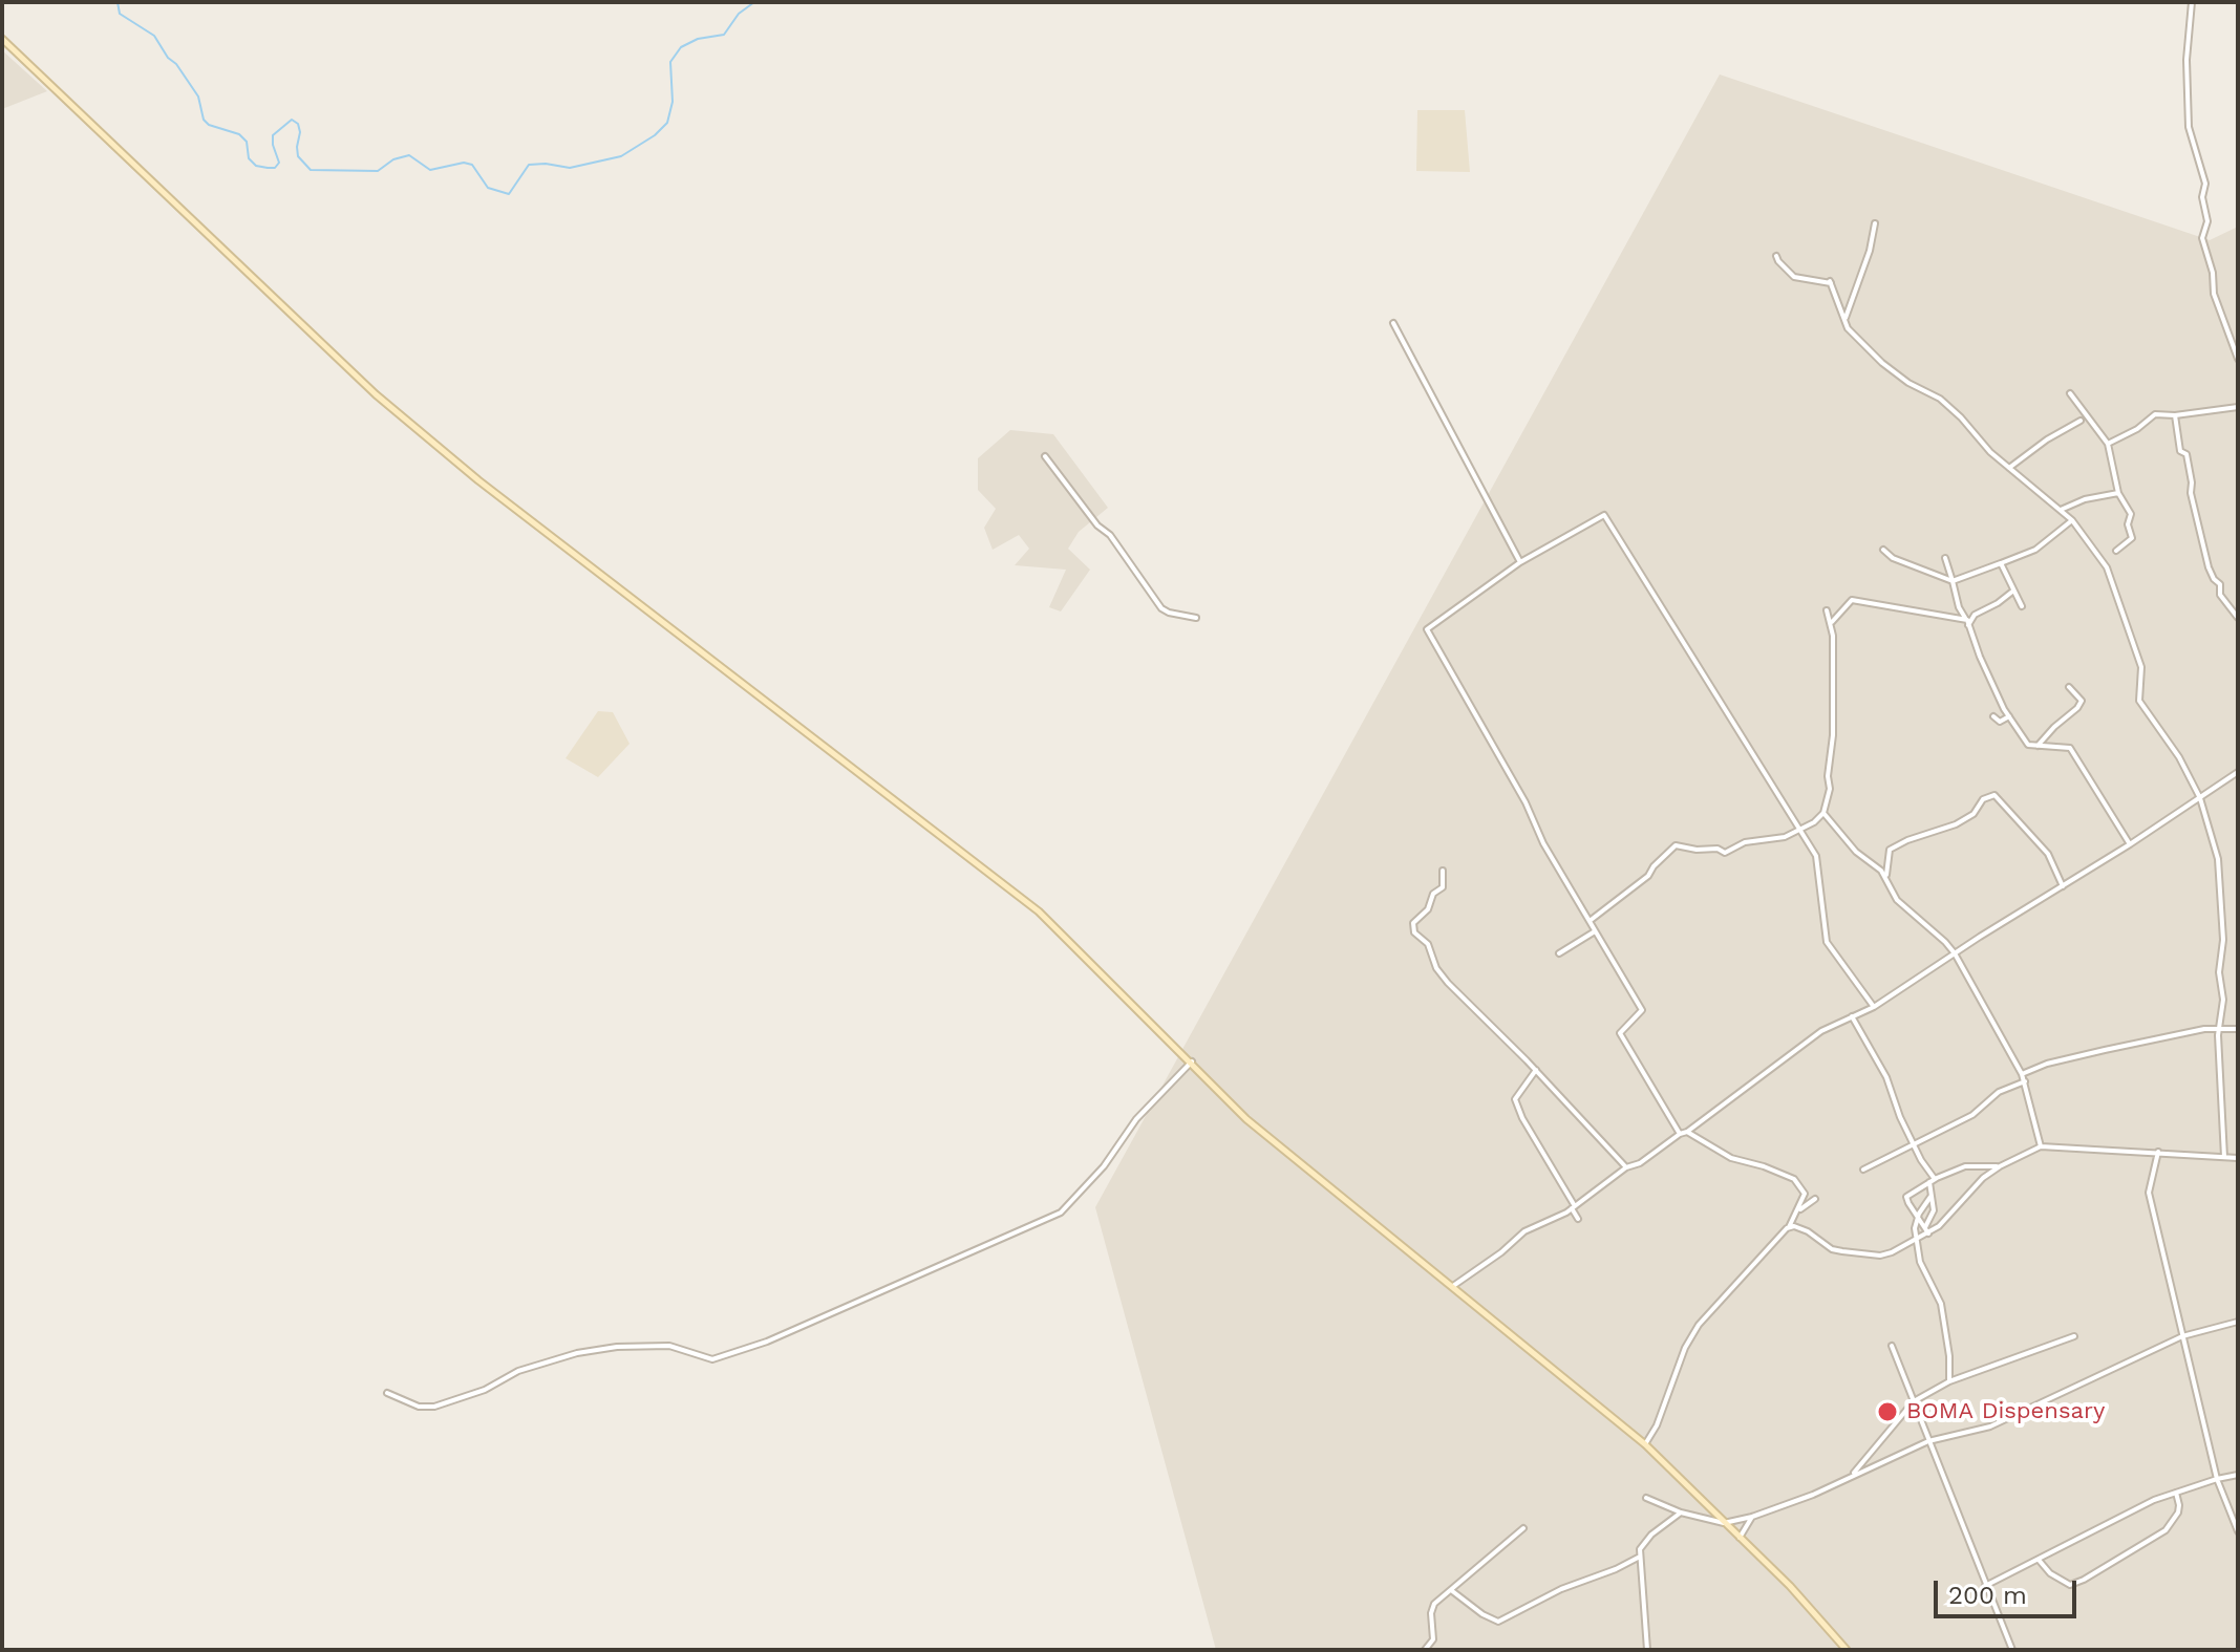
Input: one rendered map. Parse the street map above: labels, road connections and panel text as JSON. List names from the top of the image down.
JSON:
{
  "places": ["BOMA Dispensary"],
  "scale_bar": "200 m"
}
